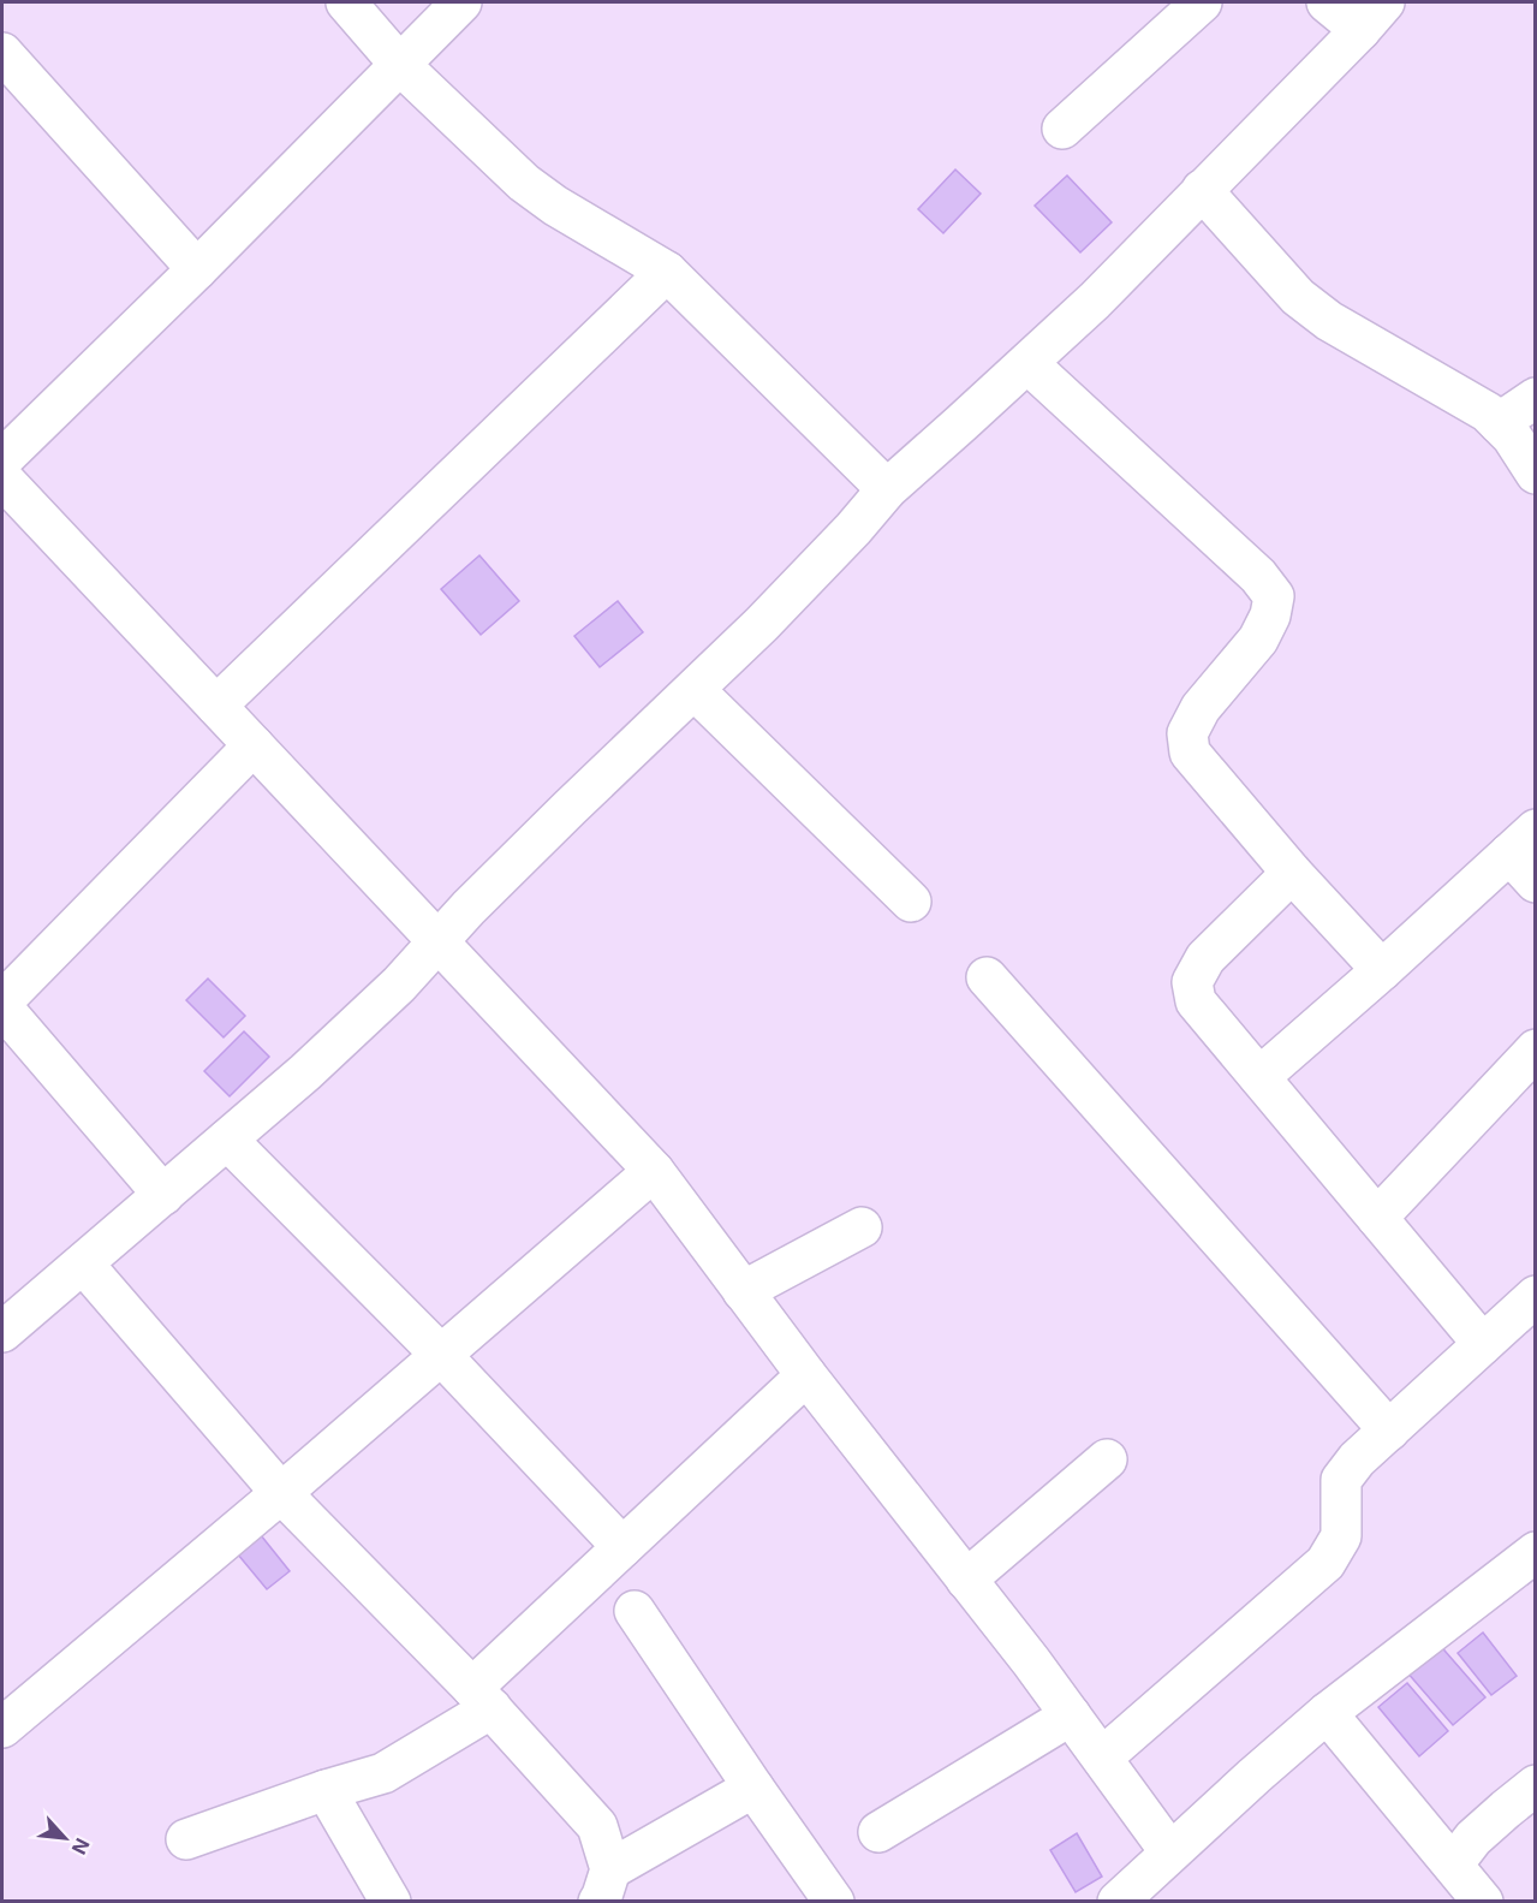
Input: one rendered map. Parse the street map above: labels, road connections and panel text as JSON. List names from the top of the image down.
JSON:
{
  "north": "bottom right"
}
